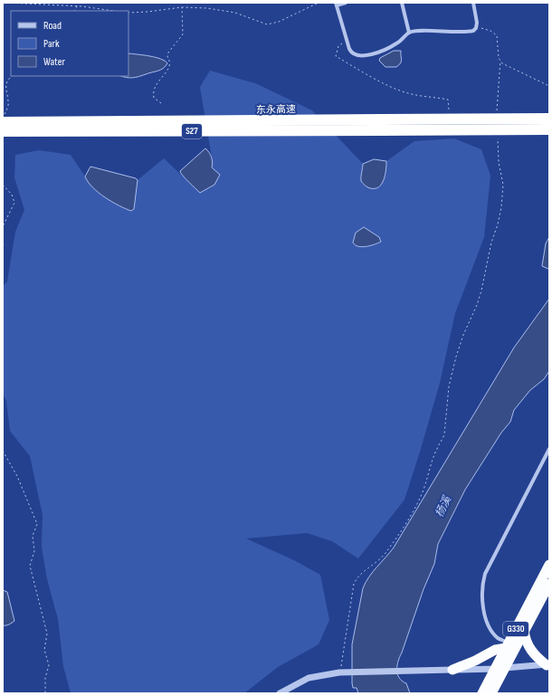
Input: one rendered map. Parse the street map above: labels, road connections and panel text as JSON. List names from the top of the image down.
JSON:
{
  "streets": {
    "highway": ["东永高速", "S27", "G330"]
  },
  "water": ["杨溪"],
  "legend": ["Road", "Park", "Water"]
}
